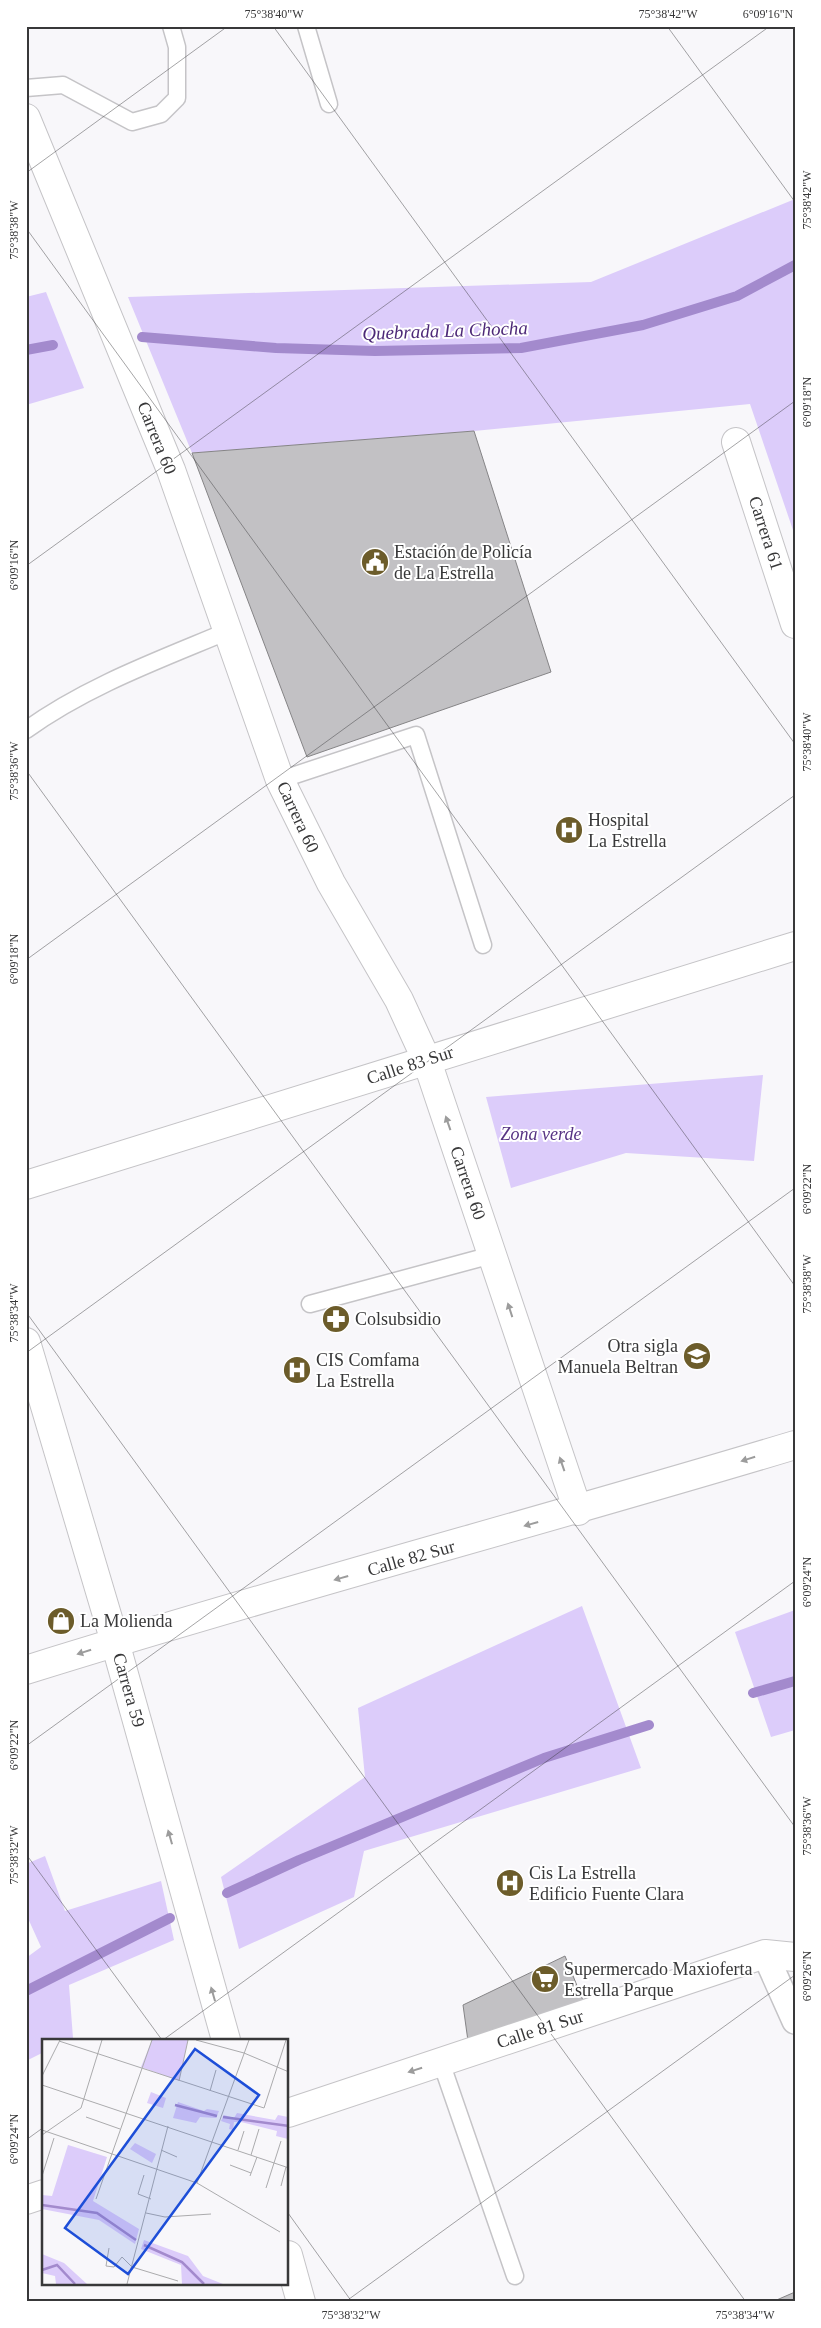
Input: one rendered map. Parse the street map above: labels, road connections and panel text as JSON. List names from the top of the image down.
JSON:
{
  "streets": {
    "street": [
      "Carrera 60",
      "Carrera 61",
      "Calle 83 Sur",
      "Calle 82 Sur",
      "Carrera 59",
      "Calle 81 Sur"
    ]
  },
  "crossings": [
    ["Carrera 60", "Calle 83 Sur"],
    ["Carrera 60", "Calle 82 Sur"],
    ["Calle 82 Sur", "Carrera 59"]
  ],
  "one_way": ["Calle 82 Sur", "Carrera 59"],
  "water": ["Quebrada La Chocha"],
  "parks": ["Zona verde"],
  "places": {
    "public building": ["Estación de Policía de La Estrella"],
    "hospital": ["Hospital La Estrella", "CIS Comfama La Estrella", "Cis La Estrella Edificio Fuente Clara"],
    "pharmacy": ["Colsubsidio"],
    "school or university": ["Otra sigla Manuela Beltran"],
    "shop": ["La Molienda"],
    "supermarket": ["Supermercado Maxioferta Estrella Parque"]
  },
  "coordinates": [
    "75°38'40\"W",
    "75°38'42\"W",
    "6°09'16\"N",
    "75°38'38\"W",
    "6°09'18\"N",
    "75°38'36\"W",
    "6°09'22\"N",
    "75°38'34\"W",
    "6°09'24\"N",
    "75°38'32\"W",
    "6°09'26\"N"
  ]
}
